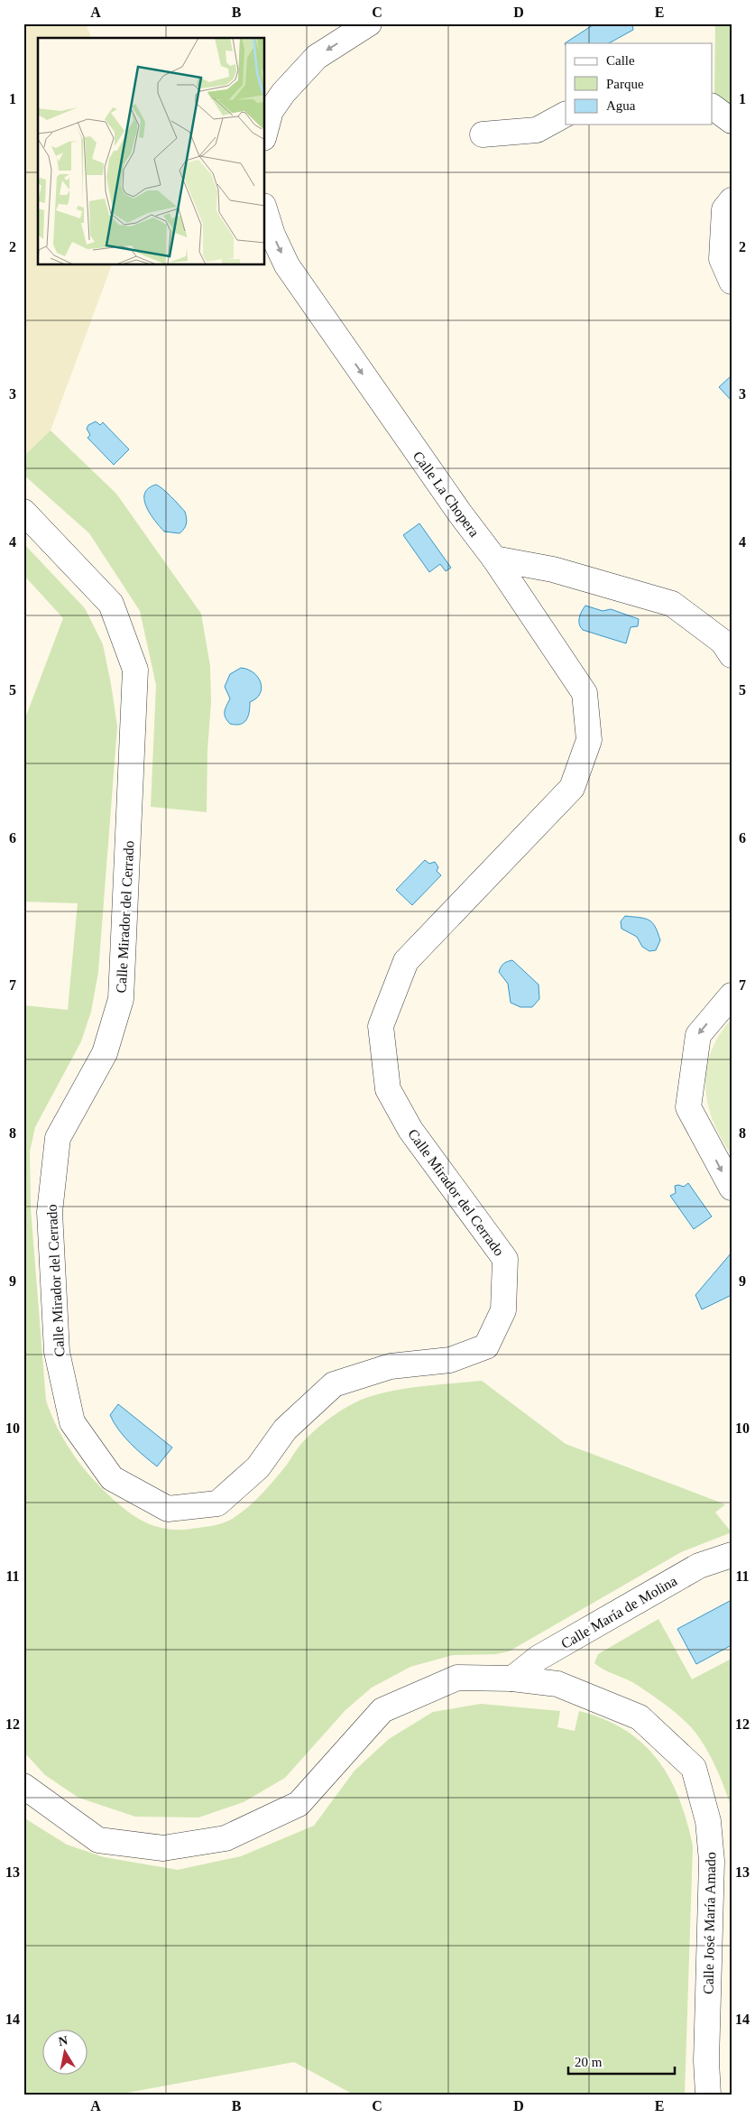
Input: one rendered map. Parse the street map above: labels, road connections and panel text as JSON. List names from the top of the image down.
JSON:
{
  "streets": {
    "street": [
      "Calle La Chopera",
      "Calle Mirador del Cerrado",
      "Calle María de Molina",
      "Calle José María Amado"
    ]
  },
  "crossings": [
    ["Calle La Chopera", "Calle Mirador del Cerrado"],
    ["Calle María de Molina", "Calle José María Amado"]
  ],
  "one_way": ["Calle La Chopera"],
  "legend": ["Calle", "Parque", "Agua"],
  "scale_bar": "20 m",
  "north": "top",
  "grid": {
    "columns": [
      "A",
      "B",
      "C",
      "D",
      "E"
    ],
    "rows": [
      "1",
      "2",
      "3",
      "4",
      "5",
      "6",
      "7",
      "8",
      "9",
      "10",
      "11",
      "12",
      "13",
      "14"
    ]
  }
}
